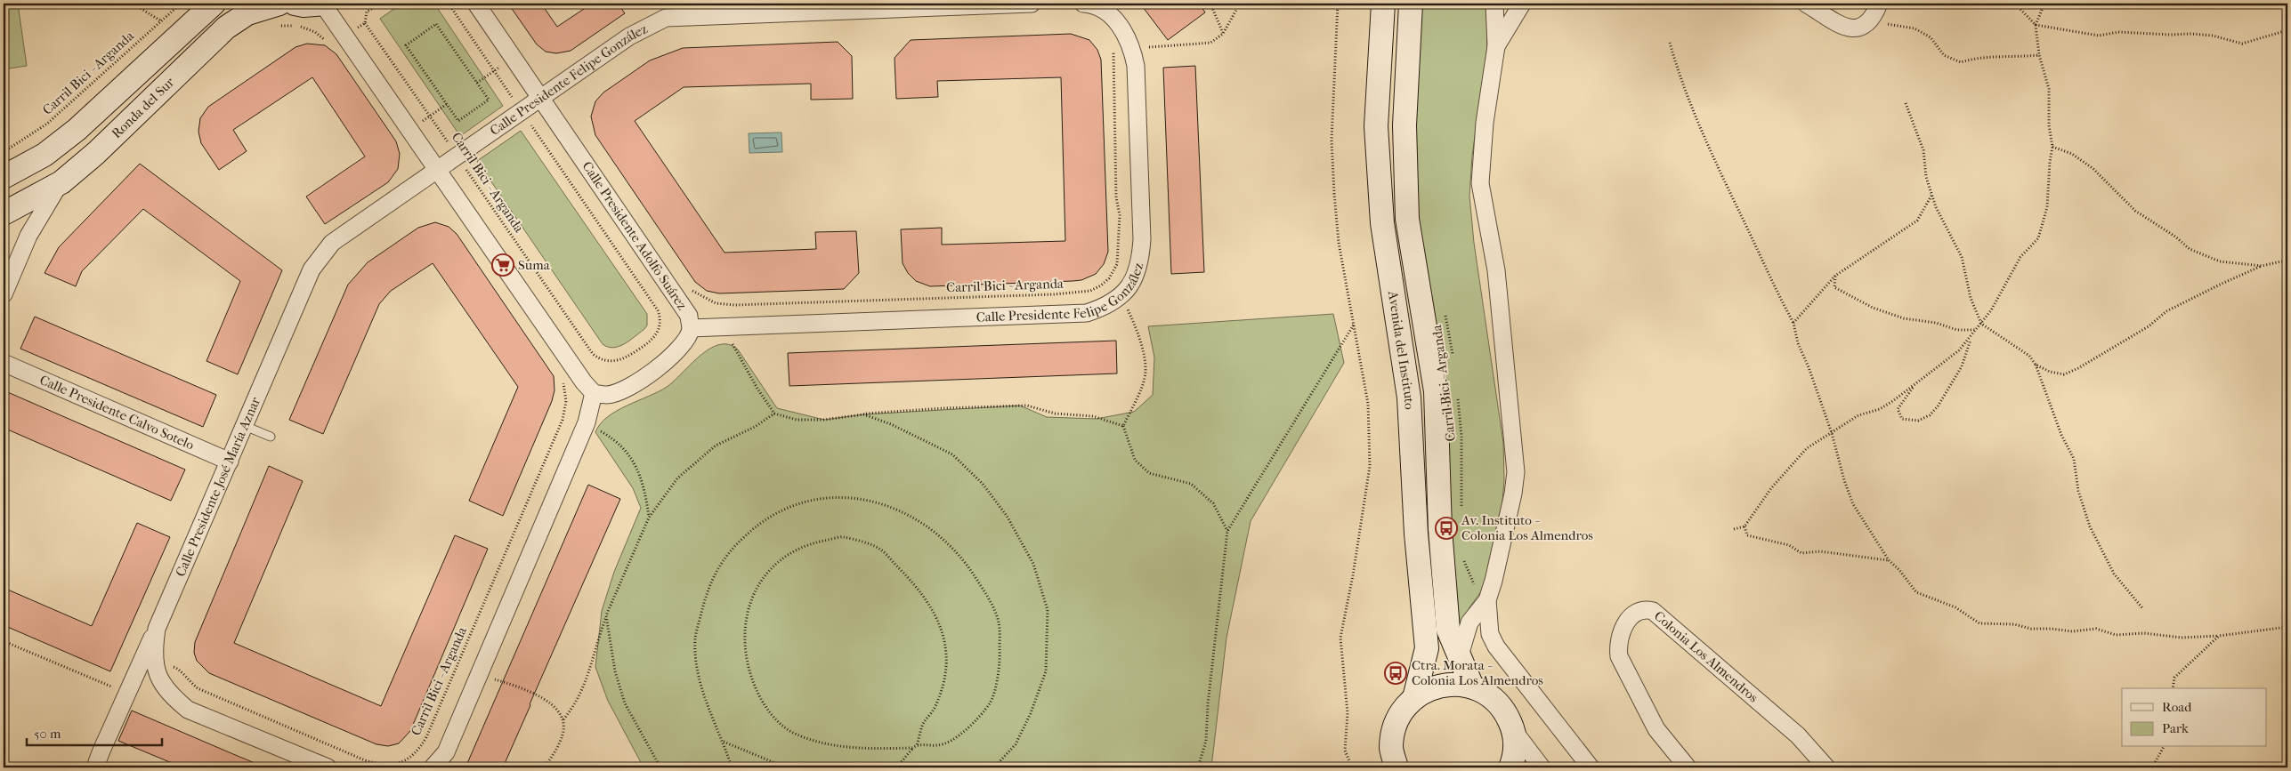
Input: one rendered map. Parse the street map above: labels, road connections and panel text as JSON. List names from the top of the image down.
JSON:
{
  "streets": {
    "main road": ["Ronda del Sur", "Avenida del Instituto"],
    "street": [
      "Calle Presidente Felipe González",
      "Calle Presidente Adolfo Suárez",
      "Calle Presidente Calvo Sotelo",
      "Calle Presidente José María Aznar",
      "Colonia Los Almendros"
    ],
    "path": ["Carril Bici - Arganda"]
  },
  "crossings": [
    ["Carril Bici - Arganda", "Calle Presidente Felipe González"],
    ["Carril Bici - Arganda", "Calle Presidente Adolfo Suárez"],
    ["Carril Bici - Arganda", "Calle Presidente José María Aznar"],
    ["Calle Presidente Felipe González", "Calle Presidente Adolfo Suárez"],
    ["Calle Presidente Felipe González", "Calle Presidente José María Aznar"],
    ["Calle Presidente Calvo Sotelo", "Calle Presidente José María Aznar"]
  ],
  "places": {
    "supermarket": ["Suma"],
    "bus stop": ["Av. Instituto - Colonia Los Almendros", "Ctra. Morata - Colonia Los Almendros"]
  },
  "legend": ["Road", "Park"],
  "scale_bar": "50 m"
}
